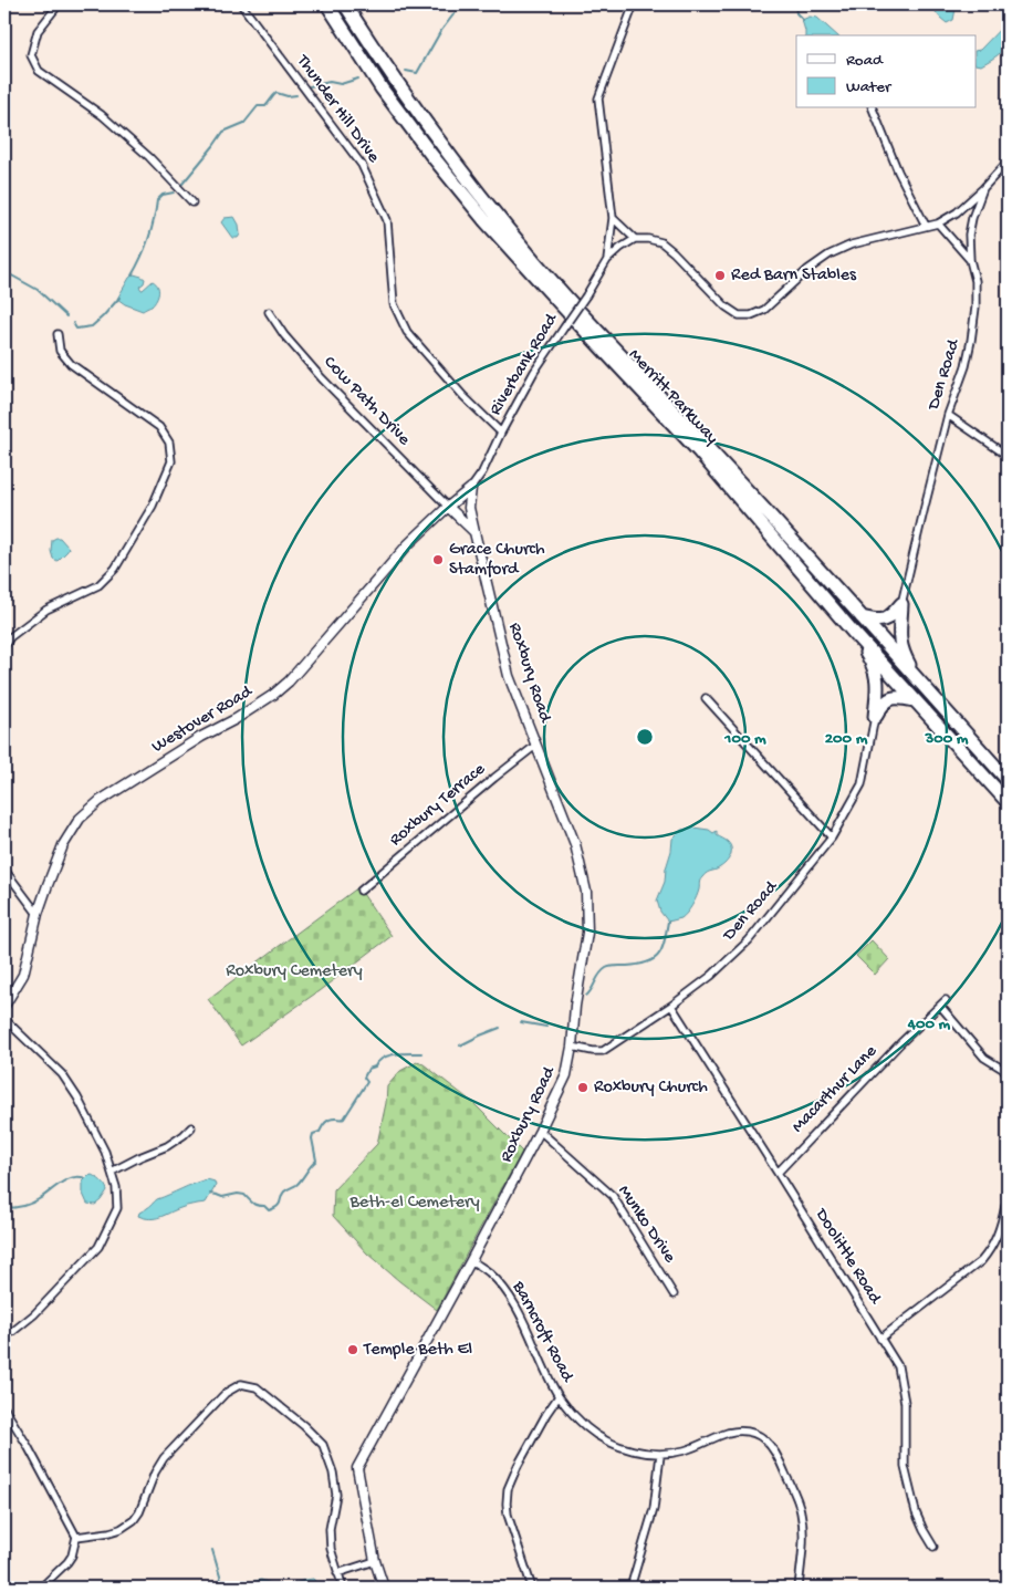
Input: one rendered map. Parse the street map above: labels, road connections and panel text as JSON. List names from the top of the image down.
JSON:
{
  "streets": {
    "highway": ["Merritt Parkway"],
    "street": [
      "Thunder Hill Drive",
      "Riverbank Road",
      "Den Road",
      "Cow Path Drive",
      "Roxbury Road",
      "Westover Road",
      "Roxbury Terrace",
      "Macarthur Lane",
      "Munko Drive",
      "Doolittle Road",
      "Barncroft Road"
    ]
  },
  "crossings": [
    ["Thunder Hill Drive", "Riverbank Road"],
    ["Riverbank Road", "Roxbury Road"],
    ["Riverbank Road", "Westover Road"],
    ["Den Road", "Roxbury Road"],
    ["Den Road", "Doolittle Road"],
    ["Cow Path Drive", "Westover Road"],
    ["Roxbury Road", "Westover Road"],
    ["Roxbury Road", "Roxbury Terrace"],
    ["Roxbury Road", "Munko Drive"],
    ["Roxbury Road", "Barncroft Road"],
    ["Macarthur Lane", "Doolittle Road"]
  ],
  "parks": ["Roxbury Cemetery", "Beth-el Cemetery"],
  "places": [
    "Red Barn Stables",
    "Grace Church Stamford",
    "Roxbury Church",
    "Temple Beth El"
  ],
  "legend": ["Road", "Water"],
  "rings": [
    "100 m",
    "200 m",
    "300 m",
    "400 m"
  ]
}
